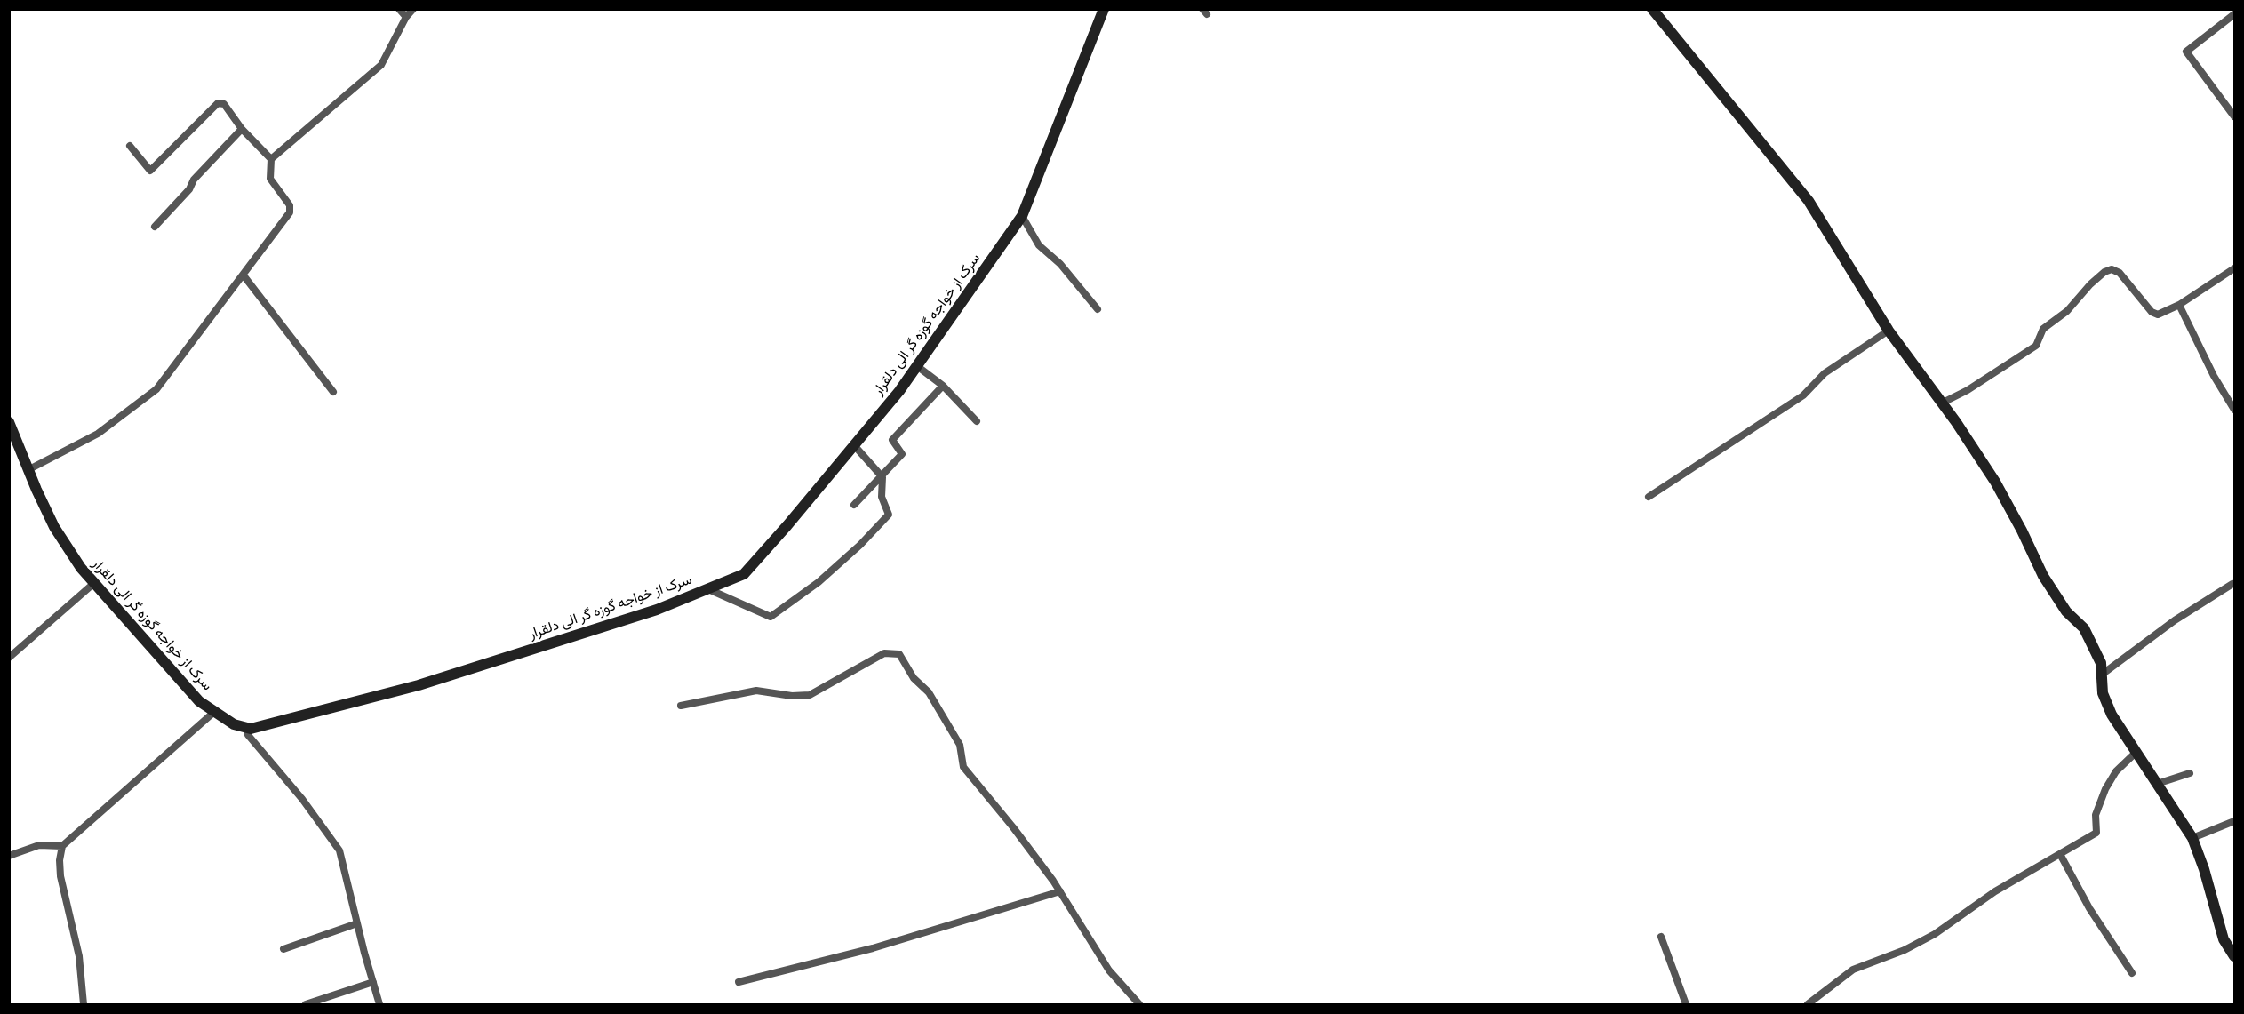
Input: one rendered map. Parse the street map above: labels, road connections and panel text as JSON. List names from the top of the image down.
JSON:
{
  "streets": {
    "street": ["سرک از خواجه گوزه گر الی دلقرار"]
  }
}
